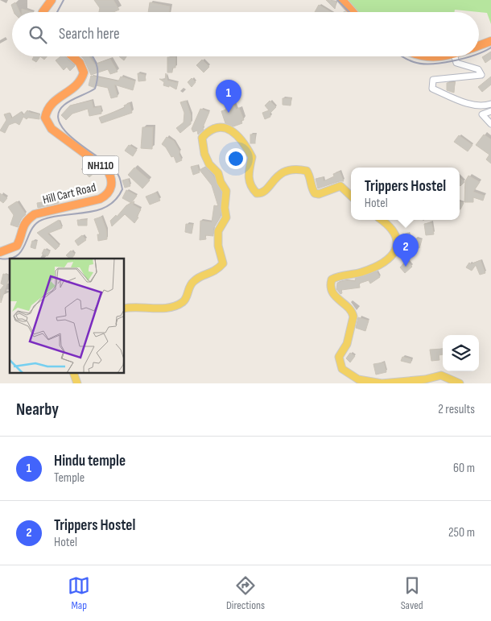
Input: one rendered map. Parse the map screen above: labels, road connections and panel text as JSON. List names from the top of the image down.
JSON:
{
  "streets": {
    "highway": ["NH110", "Hill Cart Road"]
  },
  "page": {
    "search": "Search here",
    "pins": ["1", "2"],
    "popup": ["Trippers Hostel", "Hotel"],
    "heading": ["Nearby", "2 results"],
    "list": [
      {
        "mark": "1",
        "name": "Hindu temple",
        "note": "Temple",
        "value": "60 m"
      },
      {
        "mark": "2",
        "name": "Trippers Hostel",
        "note": "Hotel",
        "value": "250 m"
      }
    ],
    "nav": ["Map", "Directions", "Saved"]
  }
}
